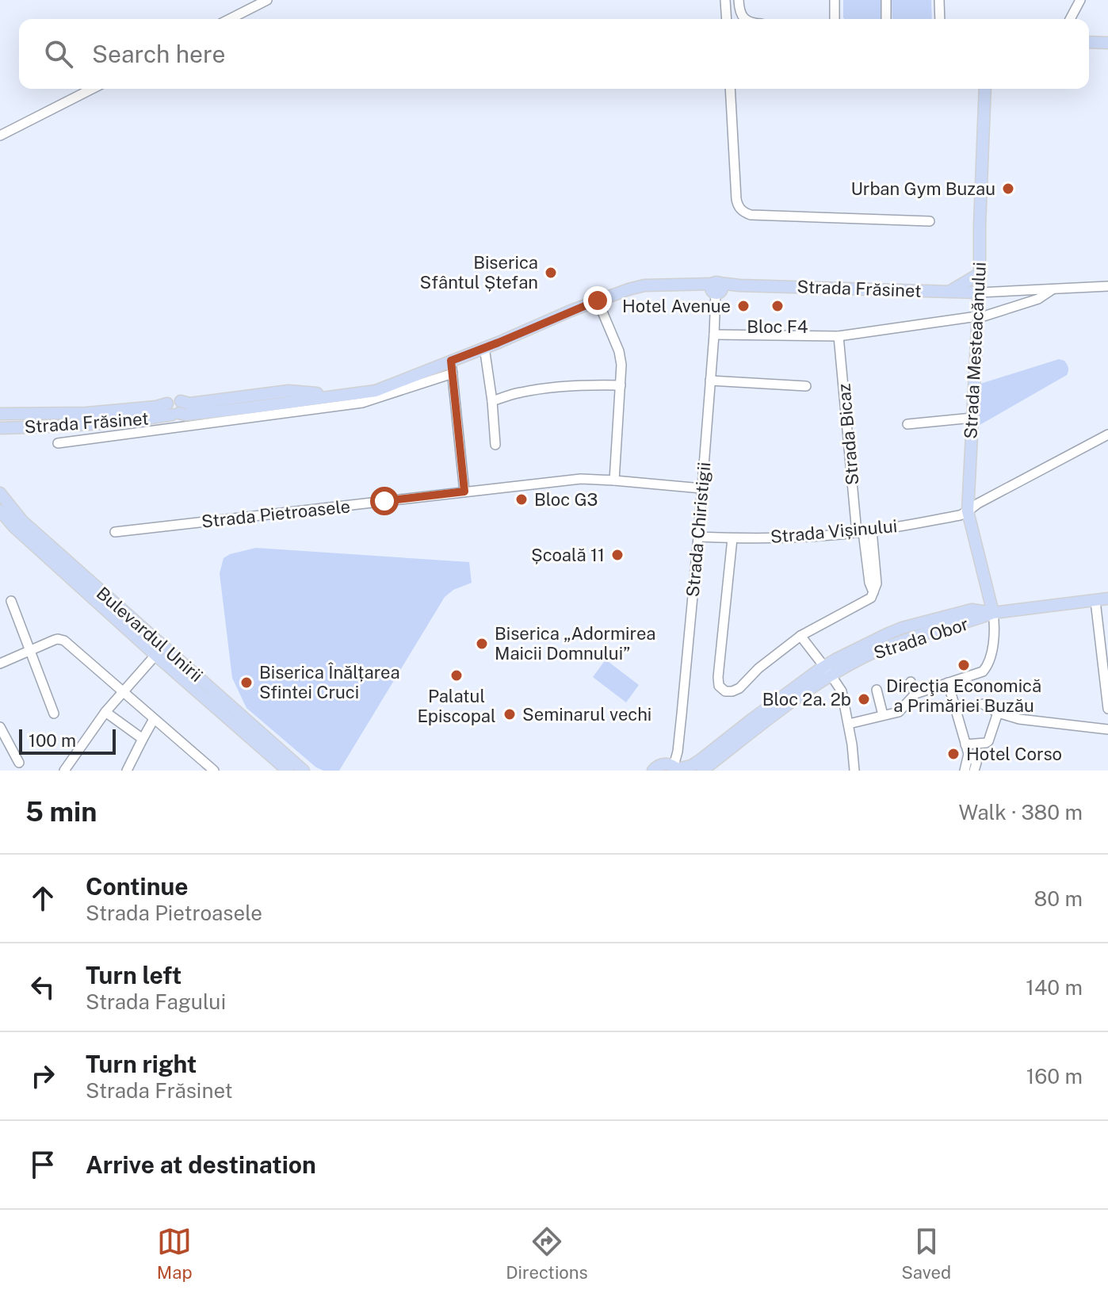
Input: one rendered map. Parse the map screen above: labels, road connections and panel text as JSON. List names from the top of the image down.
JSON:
{
  "streets": {
    "main road": [
      "Strada Frăsinet",
      "Strada Mesteacănului",
      "Bulevardul Unirii",
      "Strada Obor"
    ],
    "street": [
      "Strada Bicaz",
      "Strada Pietroasele",
      "Strada Chiristigii",
      "Strada Vișinului"
    ]
  },
  "crossings": [
    ["Strada Frăsinet", "Strada Mesteacănului"],
    ["Strada Frăsinet", "Strada Chiristigii"],
    ["Strada Mesteacănului", "Strada Vișinului"],
    ["Strada Mesteacănului", "Strada Obor"],
    ["Strada Bicaz", "Strada Vișinului"],
    ["Strada Pietroasele", "Strada Chiristigii"],
    ["Strada Chiristigii", "Strada Vișinului"],
    ["Strada Chiristigii", "Strada Obor"]
  ],
  "places": [
    "Urban Gym Buzau",
    "Biserica Sfântul Ștefan",
    "Hotel Avenue",
    "Bloc F4",
    "Bloc G3",
    "Școală 11",
    "Biserica „Adormirea Maicii Domnului”",
    "Direcţia Economică a Primăriei Buzău",
    "Palatul Episcopal",
    "Biserica Înălțarea Sfintei Cruci",
    "Bloc 2a. 2b",
    "Seminarul vechi",
    "Hotel Corso"
  ],
  "scale_bar": "100 m",
  "page": {
    "search": "Search here",
    "scale": "100 m",
    "heading": ["5 min", "Walk · 380 m"],
    "list": [
      ["Continue", "Strada Pietroasele", "80 m"],
      ["Turn left", "Strada Fagului", "140 m"],
      ["Turn right", "Strada Frăsinet", "160 m"],
      "Arrive at destination"
    ],
    "nav": ["Map", "Directions", "Saved"]
  }
}
